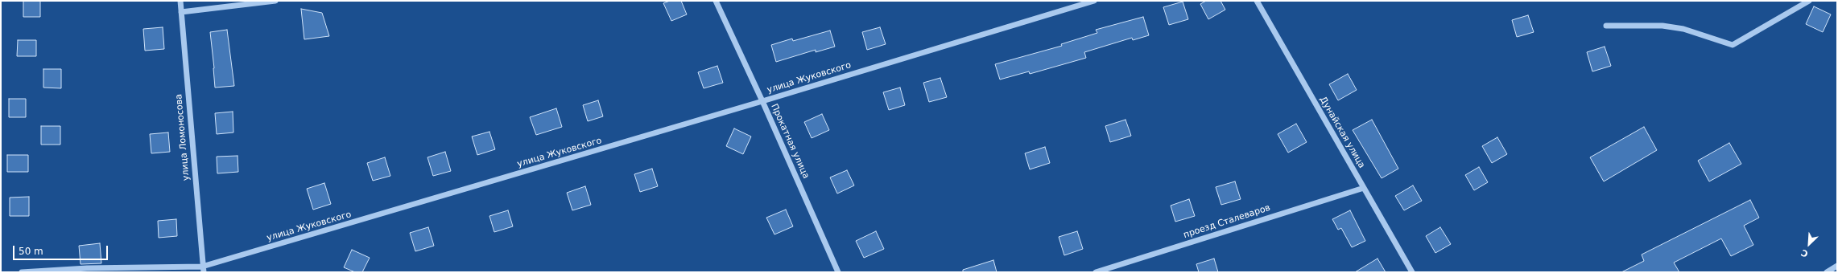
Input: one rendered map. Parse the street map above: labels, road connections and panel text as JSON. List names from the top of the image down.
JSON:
{
  "streets": {
    "street": [
      "улица Жуковского",
      "Дунайская улица",
      "улица Ломоносова",
      "Прокатная улица",
      "проезд Сталеваров"
    ]
  },
  "crossings": [
    ["улица Жуковского", "улица Ломоносова"],
    ["улица Жуковского", "Прокатная улица"],
    ["Дунайская улица", "проезд Сталеваров"]
  ],
  "scale_bar": "50 m",
  "north": "bottom left"
}
